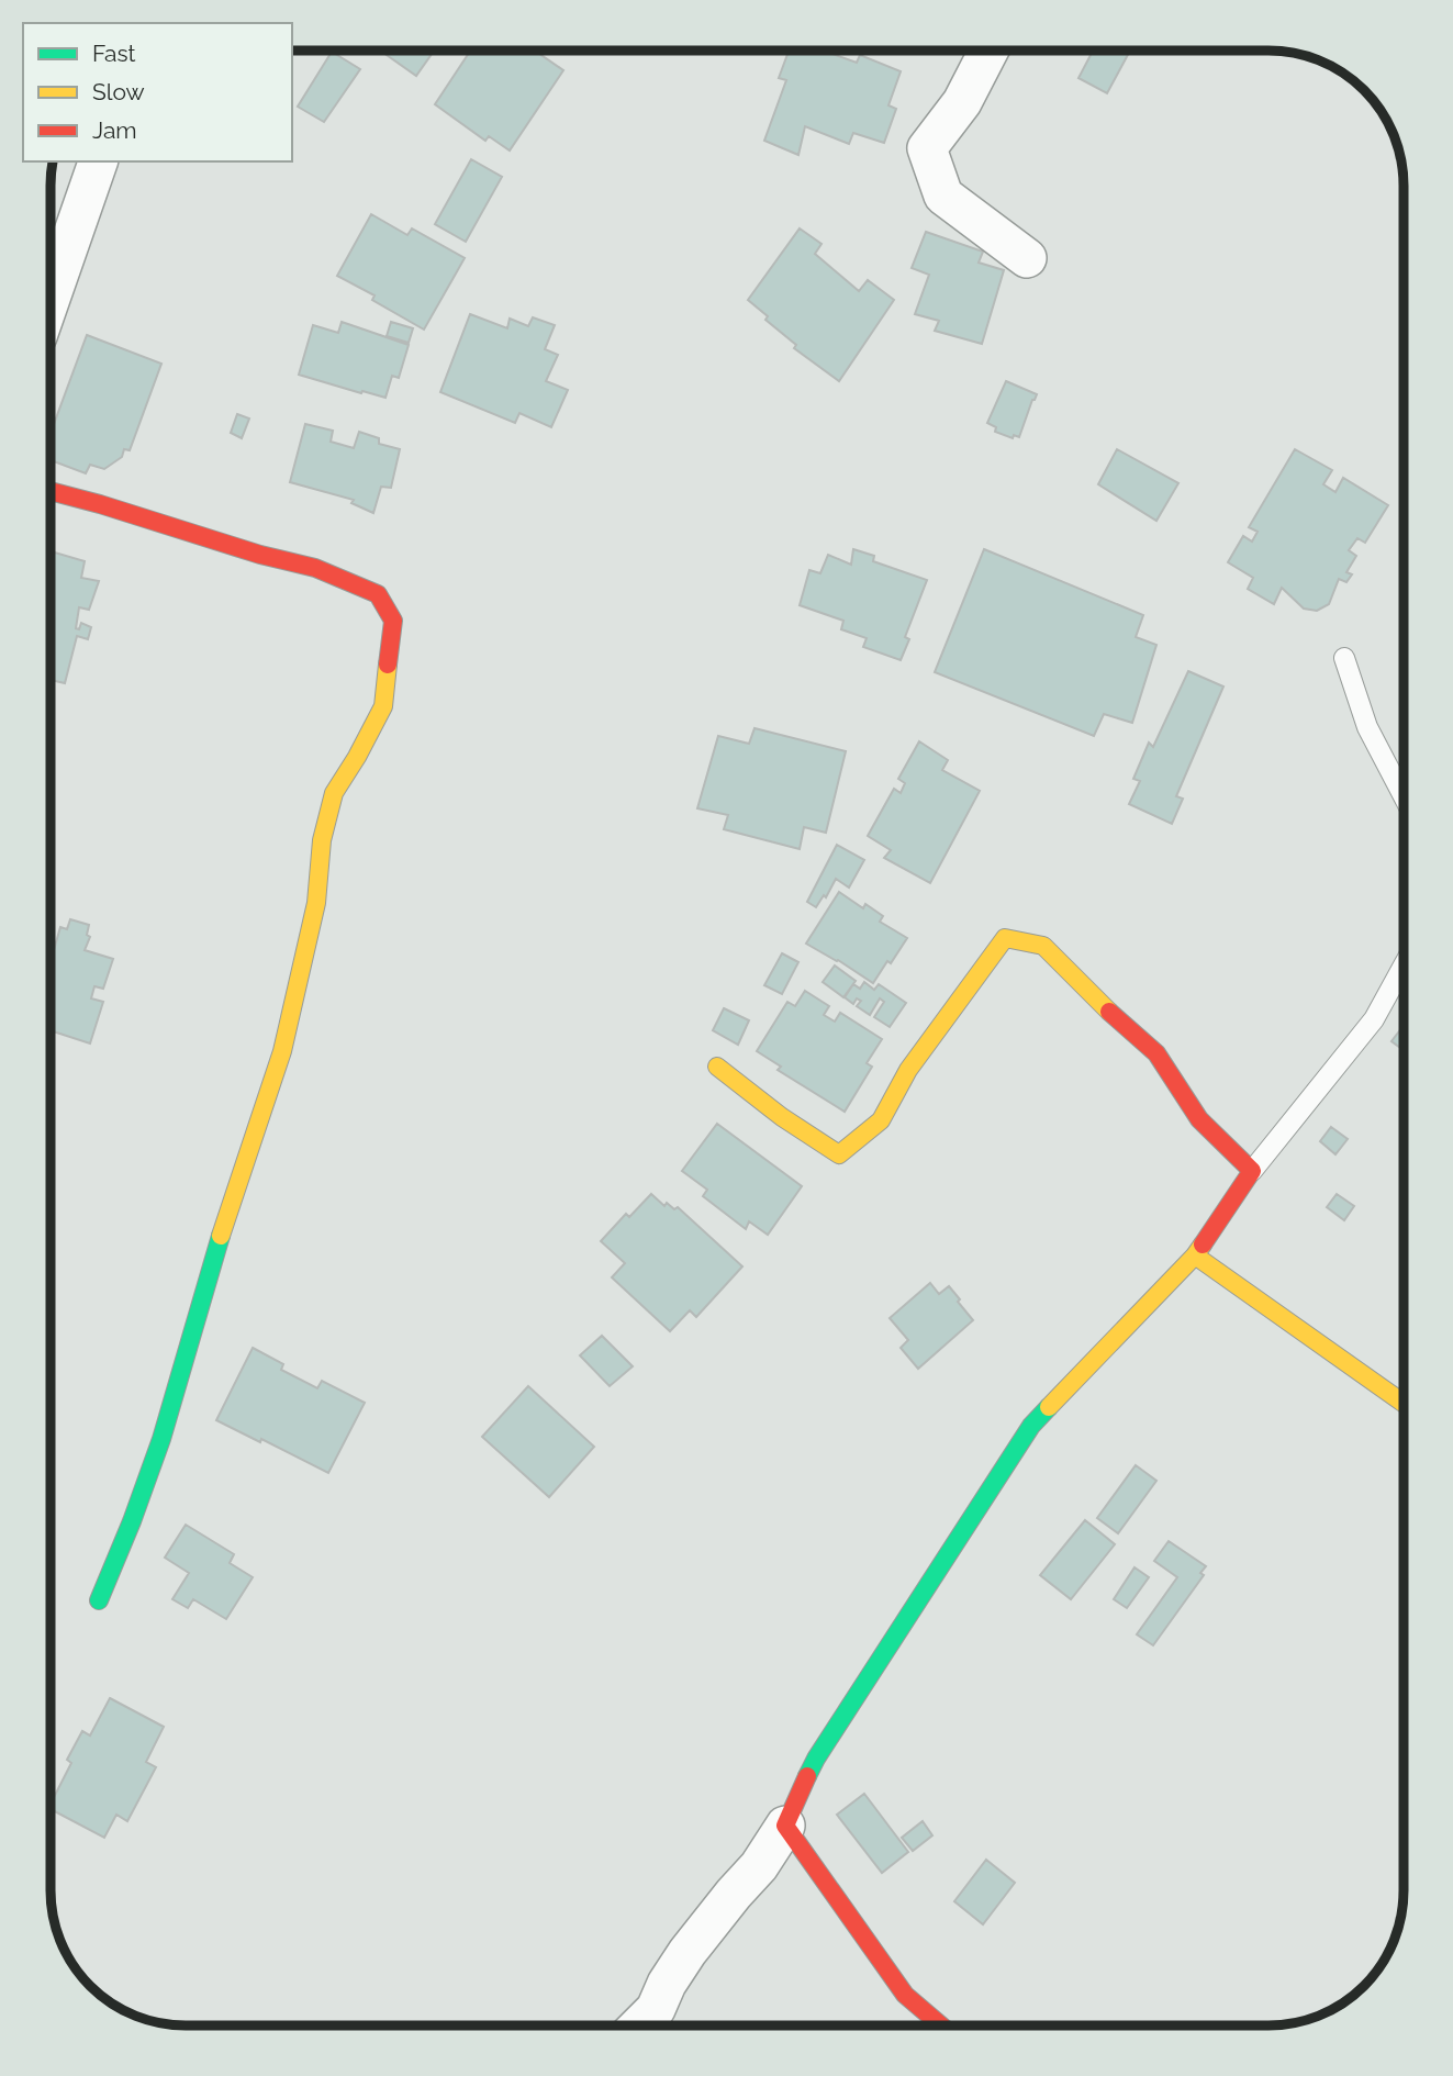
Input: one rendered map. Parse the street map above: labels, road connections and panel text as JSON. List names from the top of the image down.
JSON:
{
  "legend": ["Fast", "Slow", "Jam"]
}
